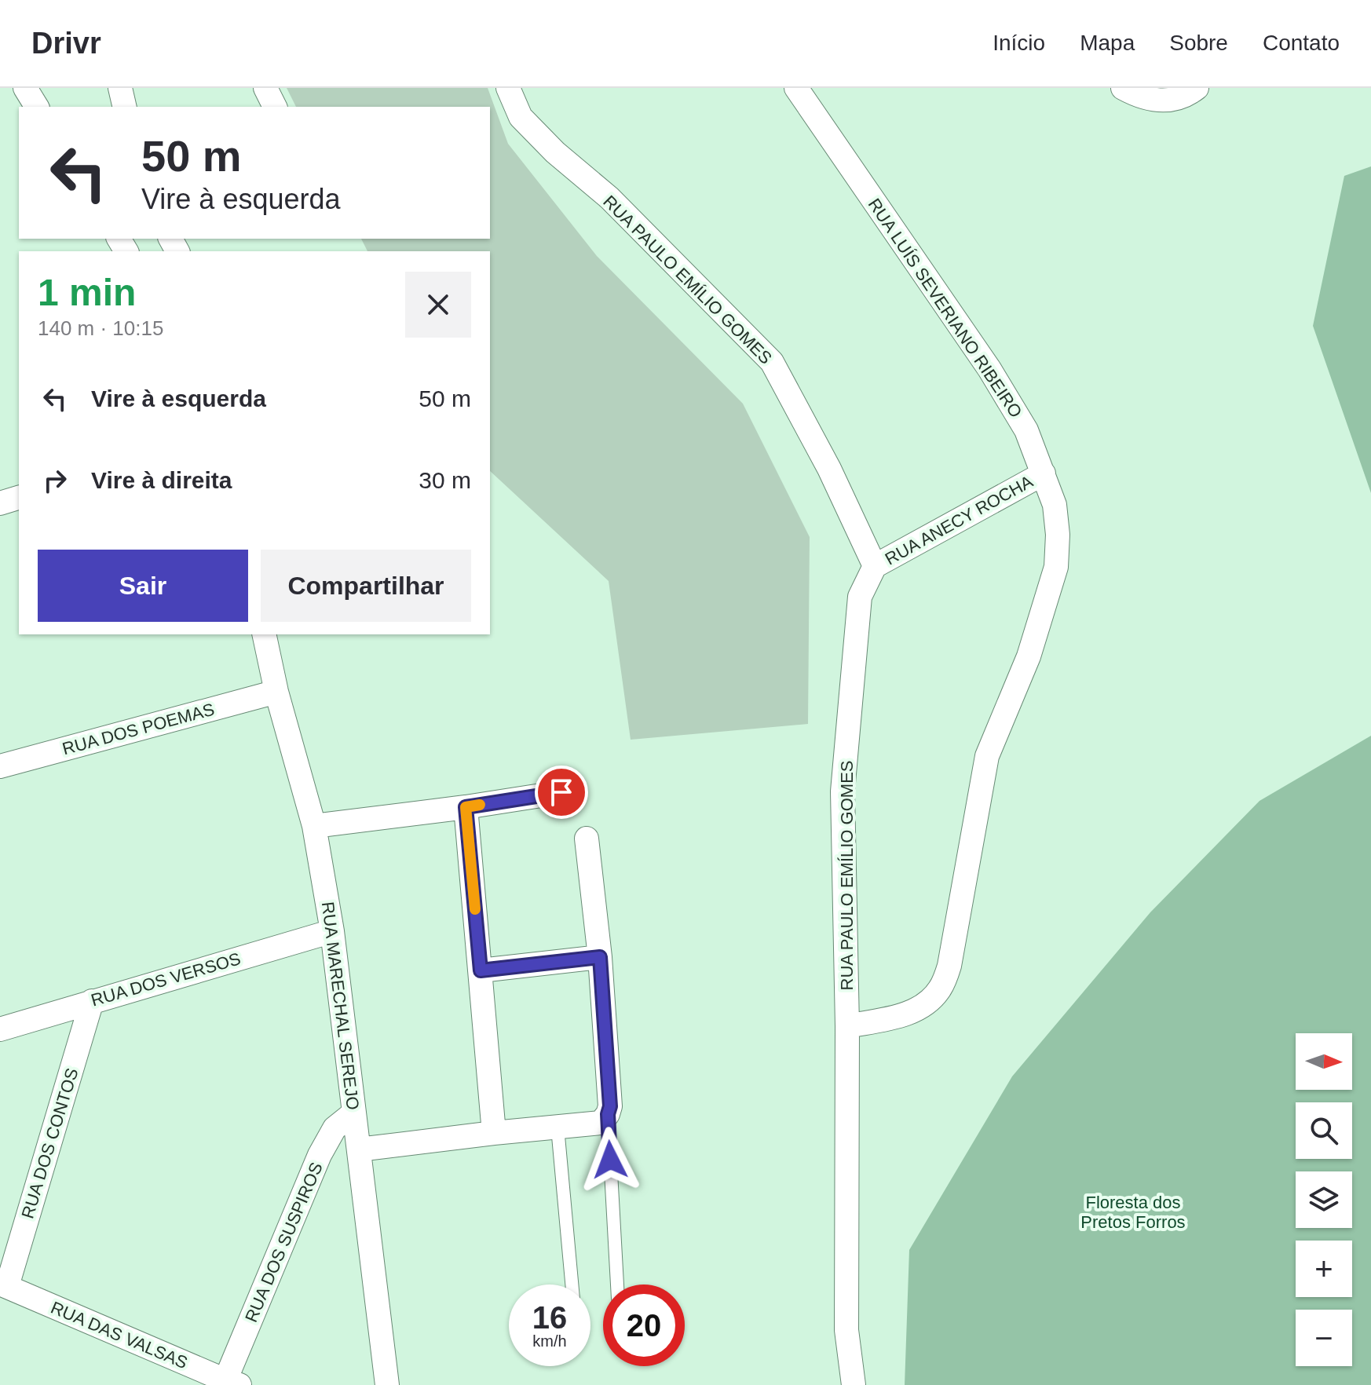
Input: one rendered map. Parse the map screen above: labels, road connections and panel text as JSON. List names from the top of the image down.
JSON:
{
  "streets": {
    "street": [
      "RUA PAULO EMÍLIO GOMES",
      "RUA LUÍS SEVERIANO RIBEIRO",
      "RUA ANECY ROCHA",
      "RUA DOS POEMAS",
      "RUA DOS VERSOS",
      "RUA MARECHAL SEREJO",
      "RUA DOS CONTOS",
      "RUA DOS SUSPIROS",
      "RUA DAS VALSAS"
    ]
  },
  "crossings": [
    ["RUA PAULO EMÍLIO GOMES", "RUA LUÍS SEVERIANO RIBEIRO"],
    ["RUA PAULO EMÍLIO GOMES", "RUA ANECY ROCHA"],
    ["RUA LUÍS SEVERIANO RIBEIRO", "RUA ANECY ROCHA"],
    ["RUA DOS POEMAS", "RUA MARECHAL SEREJO"],
    ["RUA DOS VERSOS", "RUA MARECHAL SEREJO"],
    ["RUA DOS VERSOS", "RUA DOS CONTOS"],
    ["RUA MARECHAL SEREJO", "RUA DOS SUSPIROS"],
    ["RUA DOS CONTOS", "RUA DAS VALSAS"],
    ["RUA DOS SUSPIROS", "RUA DAS VALSAS"]
  ],
  "parks": ["Floresta dos Pretos Forros"],
  "north": "right",
  "page": {
    "header": "Drivr",
    "nav": [
      "Início",
      "Mapa",
      "Sobre",
      "Contato"
    ],
    "turn": ["50 m", "Vire à esquerda"],
    "heading": ["1 min", "140 m · 10:15"],
    "list": [
      {
        "name": "Vire à esquerda",
        "value": "50 m"
      },
      {
        "name": "Vire à direita",
        "value": "30 m"
      }
    ],
    "buttons": ["Sair", "Compartilhar"],
    "map_buttons": ["+", "−"],
    "speed": "16 km/h",
    "limit": "20"
  }
}
